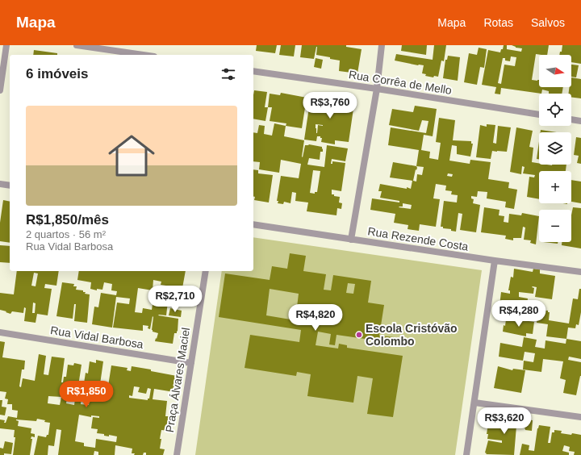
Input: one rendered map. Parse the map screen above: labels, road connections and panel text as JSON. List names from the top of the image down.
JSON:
{
  "streets": {
    "street": [
      "Rua Corrêa de Mello",
      "Rua Rezende Costa",
      "Rua Vidal Barbosa",
      "Praça Álvares Maciel"
    ]
  },
  "crossings": [
    ["Rua Vidal Barbosa", "Praça Álvares Maciel"]
  ],
  "places": ["Escola Cristóvão Colombo"],
  "north": "right",
  "page": {
    "header": "Mapa",
    "nav": ["Mapa", "Rotas", "Salvos"],
    "map_buttons": ["+", "−"],
    "heading": "6 imóveis",
    "price": [
      "R$3,760",
      "R$2,710",
      "R$4,280",
      "R$4,820",
      "R$1,850",
      "R$3,620"
    ],
    "list": [
      {
        "name": "R$1,850/mês",
        "note": "2 quartos · 56 m² · Rua Vidal Barbosa"
      }
    ]
  }
}
